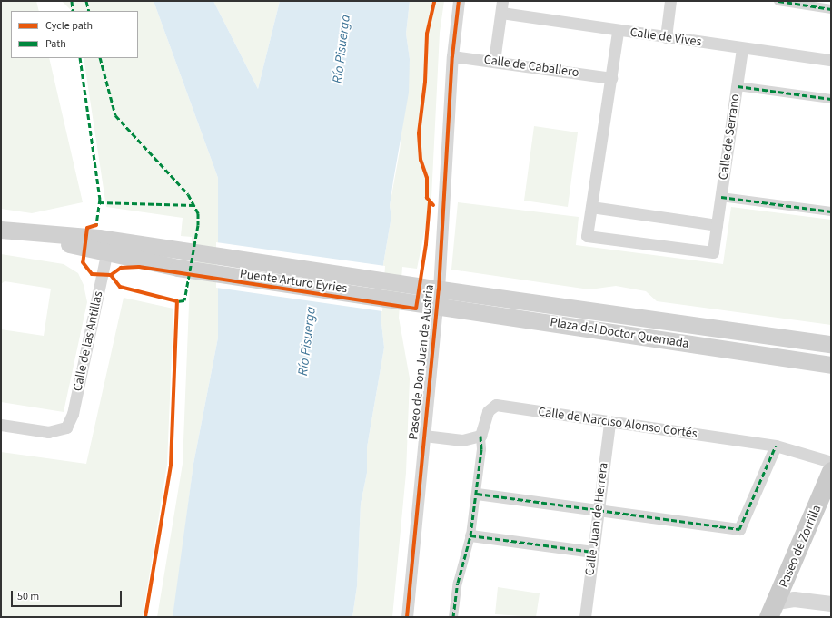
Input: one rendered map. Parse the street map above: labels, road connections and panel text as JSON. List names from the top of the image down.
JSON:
{
  "streets": {
    "main road": ["Puente Arturo Eyries", "Plaza del Doctor Quemada", "Paseo de Zorrilla"],
    "street": [
      "Calle de Vives",
      "Calle de Caballero",
      "Calle de Serrano",
      "Calle de las Antillas",
      "Paseo de Don Juan de Austria",
      "Calle de Narciso Alonso Cortés",
      "Calle Juan de Herrera"
    ]
  },
  "crossings": [
    ["Calle de Vives", "Calle de Serrano"],
    ["Calle de Caballero", "Paseo de Don Juan de Austria"],
    ["Puente Arturo Eyries", "Plaza del Doctor Quemada"],
    ["Puente Arturo Eyries", "Calle de las Antillas"],
    ["Plaza del Doctor Quemada", "Paseo de Don Juan de Austria"],
    ["Calle de Narciso Alonso Cortés", "Calle Juan de Herrera"]
  ],
  "water": ["Río Pisuerga"],
  "legend": ["Cycle path", "Path"],
  "scale_bar": "50 m"
}
